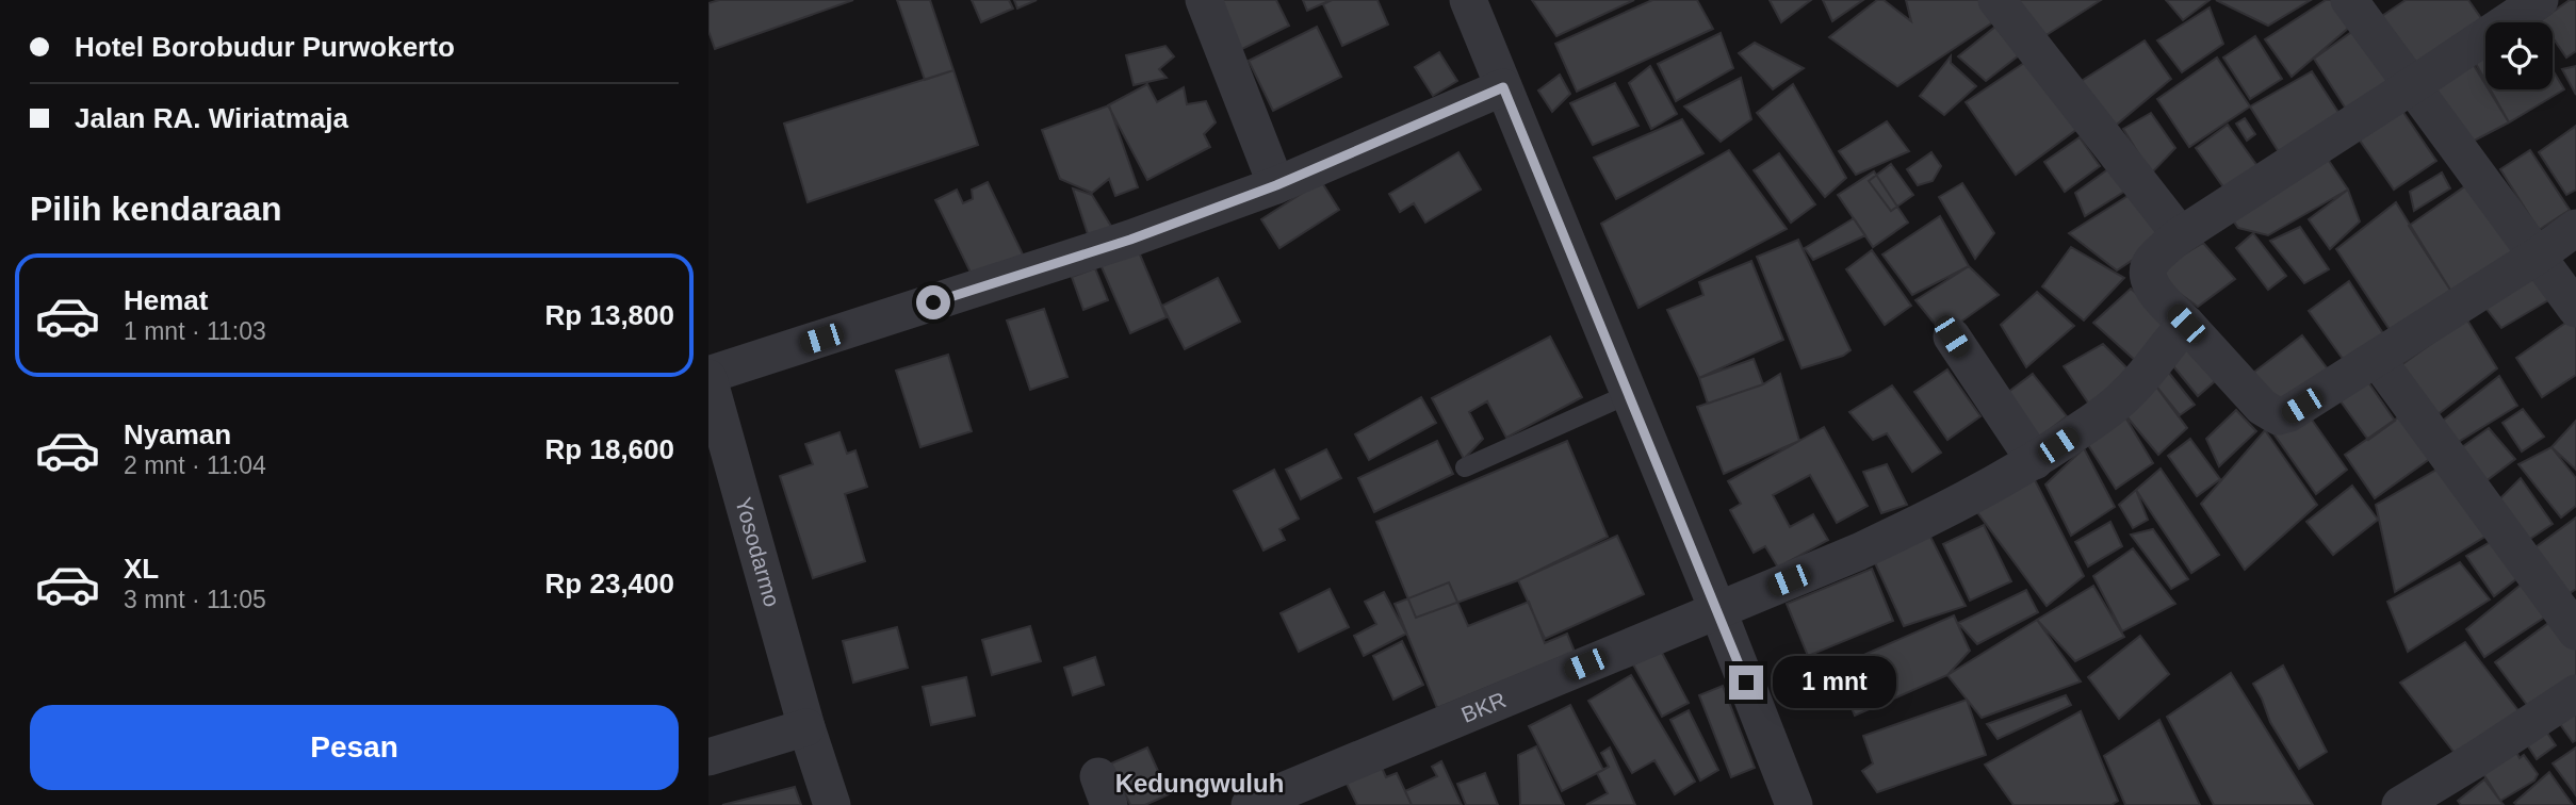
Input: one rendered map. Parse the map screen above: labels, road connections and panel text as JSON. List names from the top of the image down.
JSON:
{
  "streets": {
    "street": ["Yosodarmo", "BKR"]
  },
  "districts": ["Kedungwuluh"],
  "page": {
    "banner": ["Hotel Borobudur Purwokerto", "Jalan RA. Wiriatmaja"],
    "heading": "Pilih kendaraan",
    "list": [
      {
        "name": "Hemat",
        "note": "1 mnt · 11:03",
        "value": "Rp 13,800"
      },
      {
        "name": "Nyaman",
        "note": "2 mnt · 11:04",
        "value": "Rp 18,600"
      },
      {
        "name": "XL",
        "note": "3 mnt · 11:05",
        "value": "Rp 23,400"
      }
    ],
    "bubble": "1 mnt",
    "buttons": "Pesan"
  }
}
